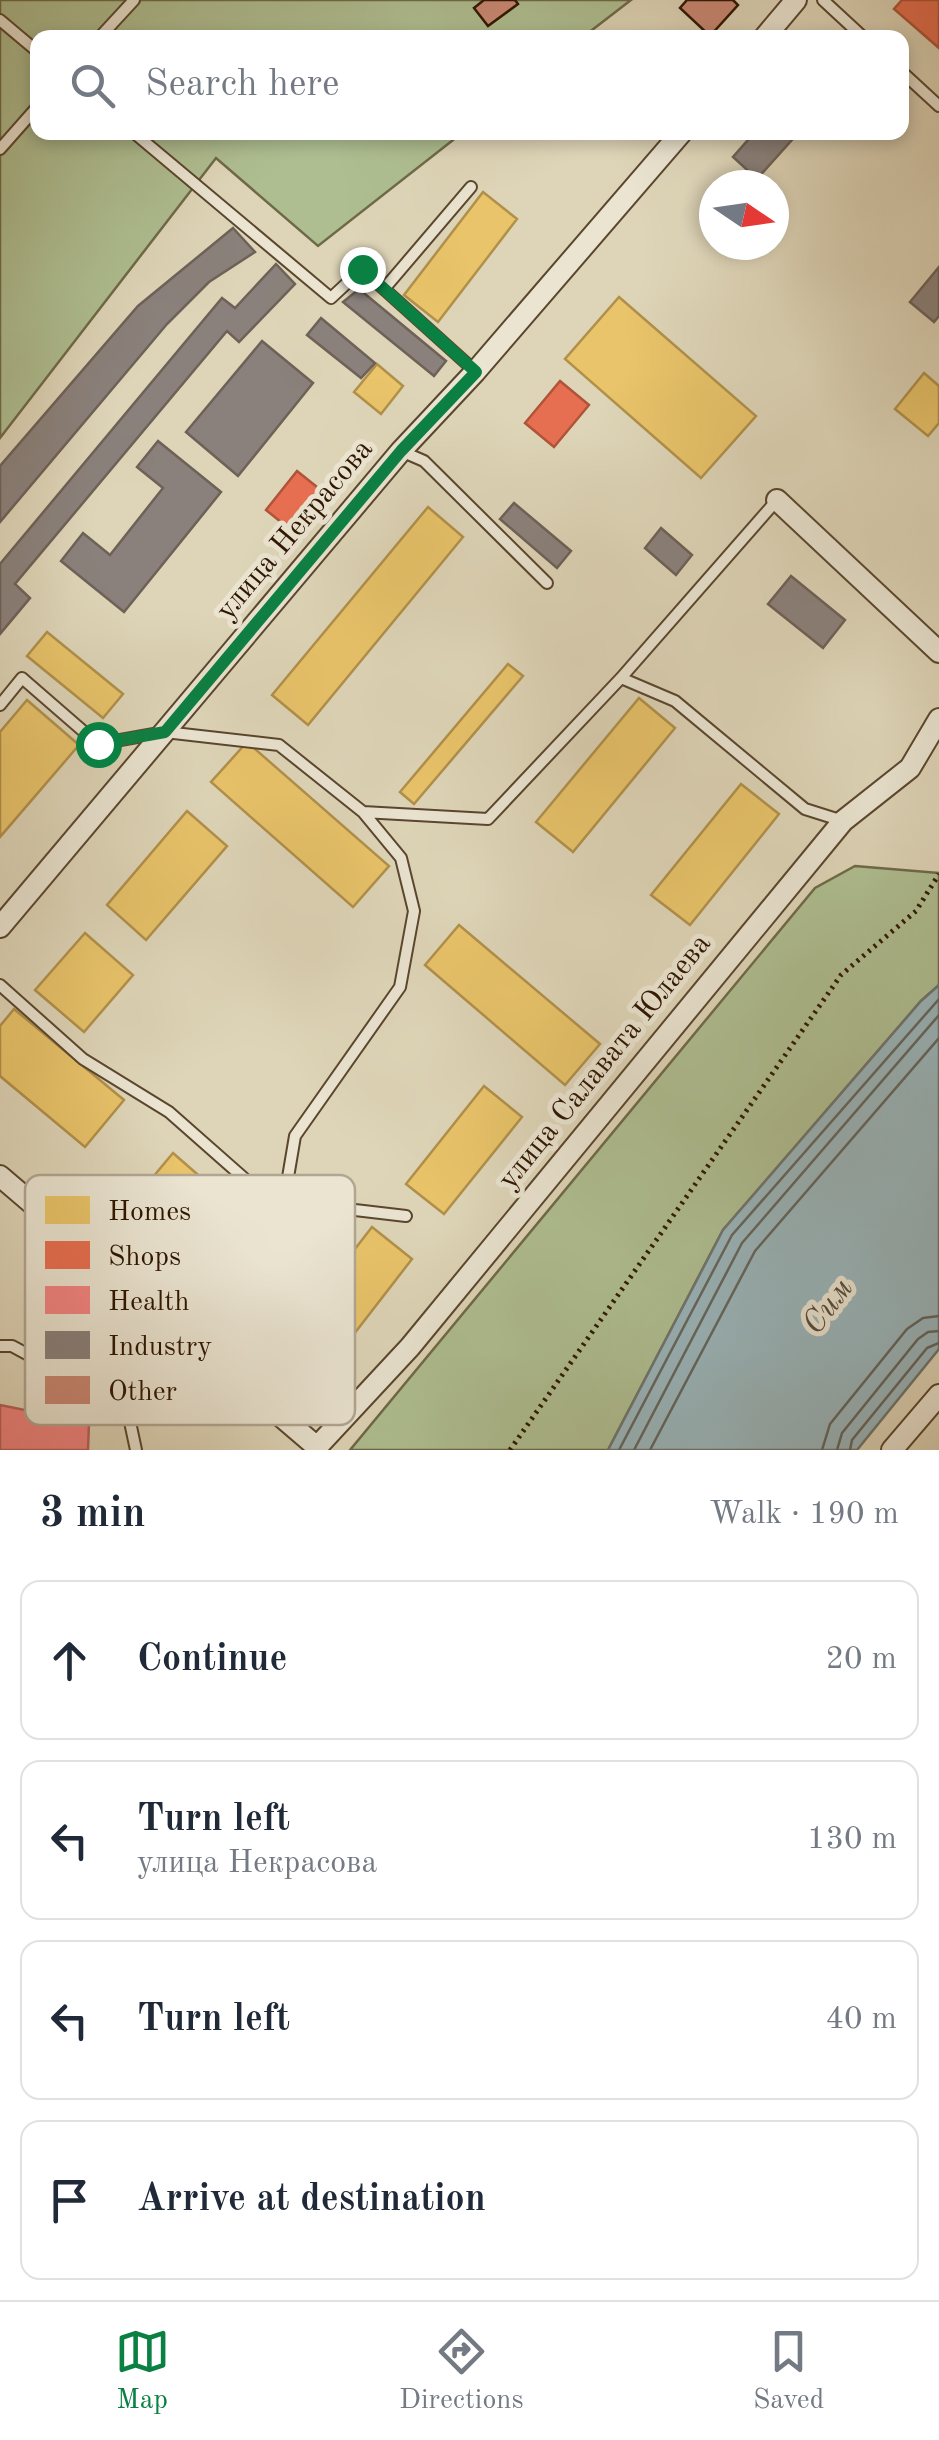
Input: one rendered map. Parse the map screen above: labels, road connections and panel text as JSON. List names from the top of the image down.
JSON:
{
  "streets": {
    "street": ["улица Некрасова", "улица Салавата Юлаева"]
  },
  "water": ["Сим"],
  "legend": [
    "Homes",
    "Shops",
    "Health",
    "Industry",
    "Other"
  ],
  "north": "right",
  "page": {
    "search": "Search here",
    "heading": ["3 min", "Walk · 190 m"],
    "list": [
      ["Continue", "20 m"],
      ["Turn left", "улица Некрасова", "130 m"],
      ["Turn left", "40 m"],
      "Arrive at destination"
    ],
    "nav": ["Map", "Directions", "Saved"]
  }
}
